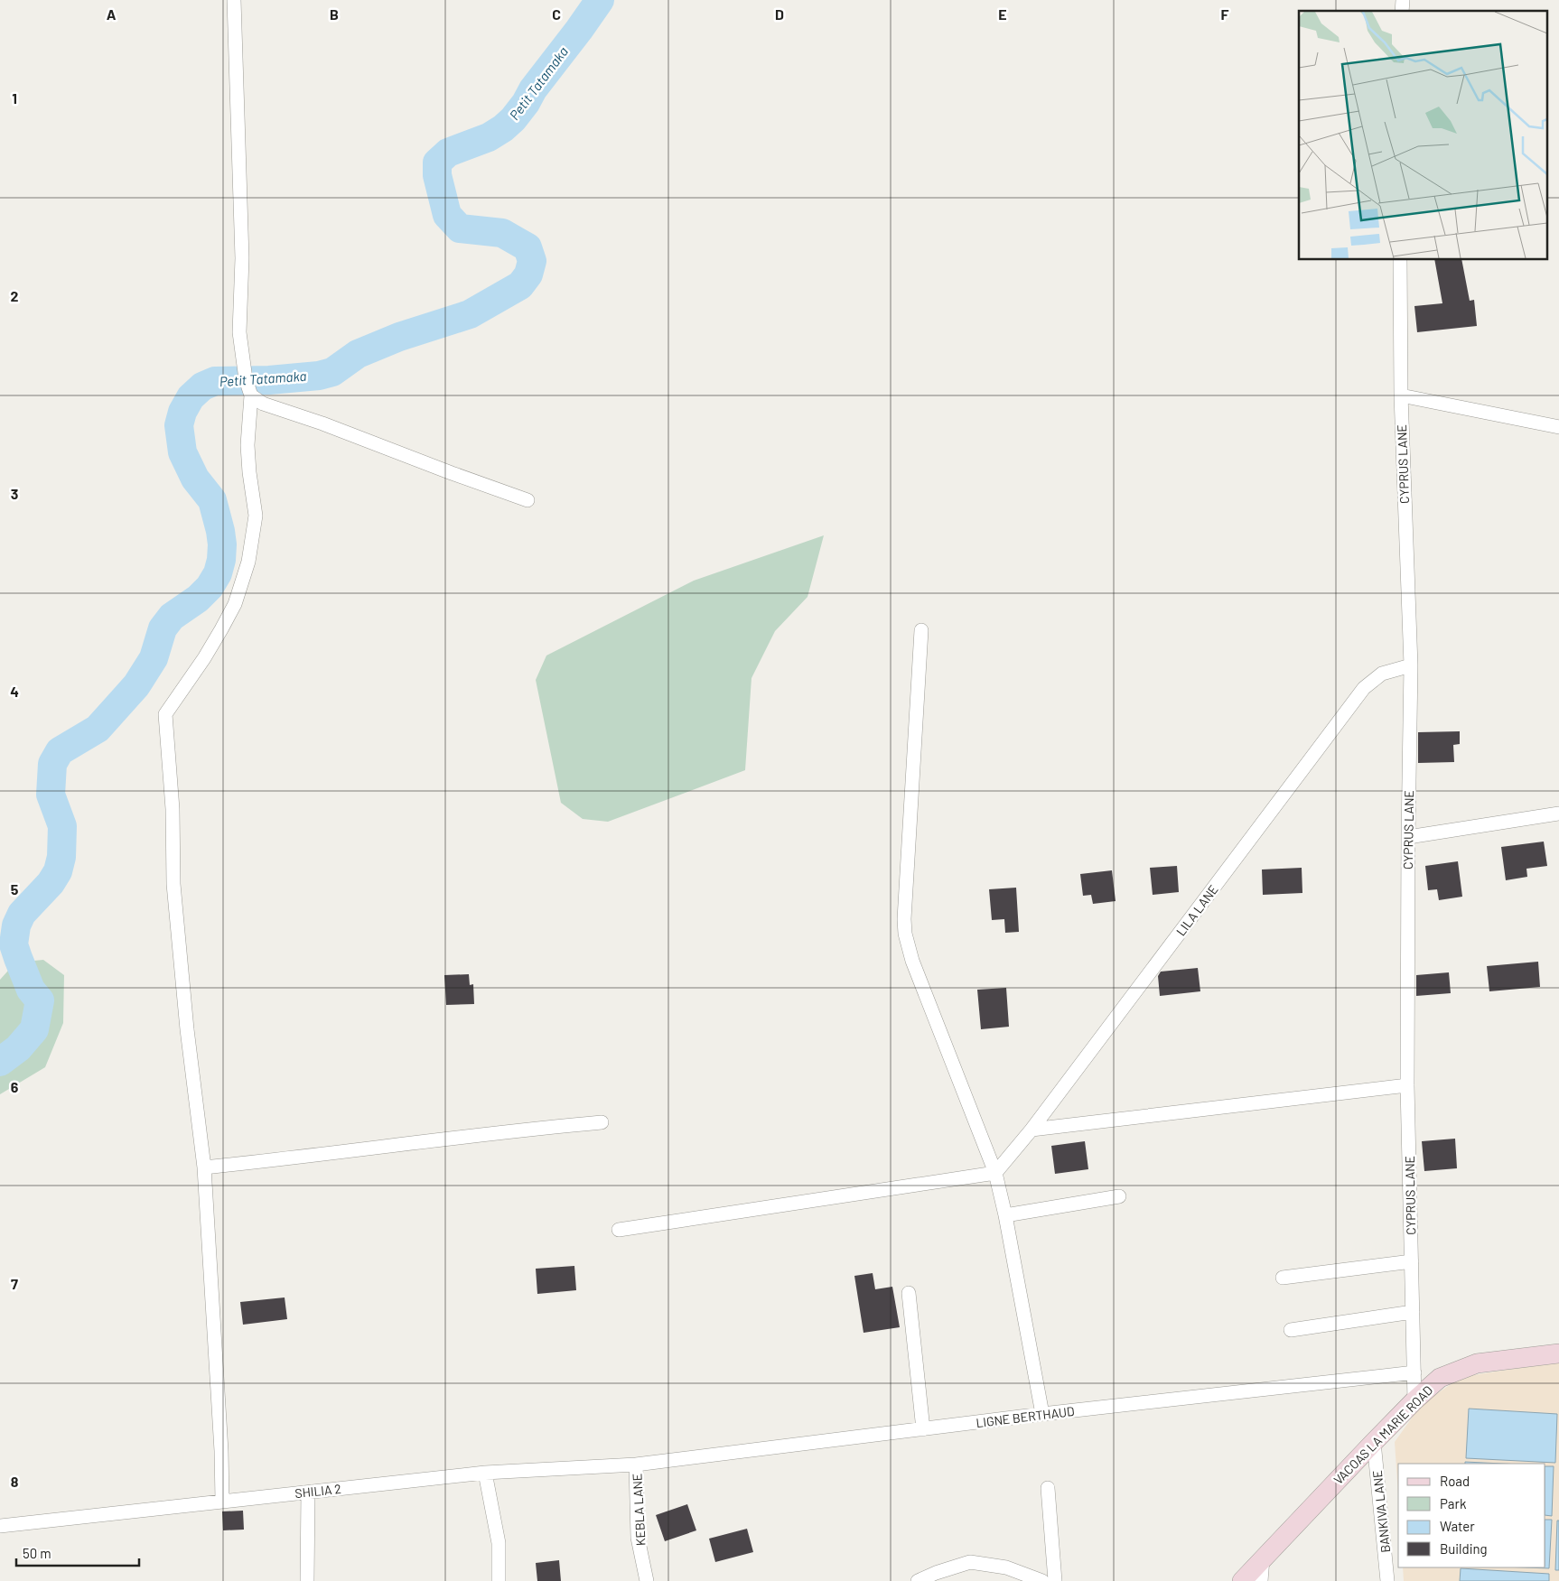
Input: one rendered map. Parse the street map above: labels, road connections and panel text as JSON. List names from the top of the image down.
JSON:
{
  "streets": {
    "main road": ["VACOAS LA MARIE ROAD"],
    "street": [
      "CYPRUS LANE",
      "LILA LANE",
      "LIGNE BERTHAUD",
      "SHILIA 2",
      "KEBLA LANE",
      "BANKIVA LANE"
    ]
  },
  "crossings": [
    ["CYPRUS LANE", "LILA LANE"],
    ["CYPRUS LANE", "LIGNE BERTHAUD"],
    ["CYPRUS LANE", "VACOAS LA MARIE ROAD"],
    ["LIGNE BERTHAUD", "SHILIA 2"],
    ["LIGNE BERTHAUD", "KEBLA LANE"],
    ["VACOAS LA MARIE ROAD", "BANKIVA LANE"],
    ["SHILIA 2", "KEBLA LANE"]
  ],
  "water": ["Petit Tatamaka"],
  "legend": [
    "Road",
    "Park",
    "Water",
    "Building"
  ],
  "scale_bar": "50 m",
  "grid": {
    "columns": [
      "A",
      "B",
      "C",
      "D",
      "E",
      "F"
    ],
    "rows": [
      "1",
      "2",
      "3",
      "4",
      "5",
      "6",
      "7",
      "8"
    ]
  }
}
